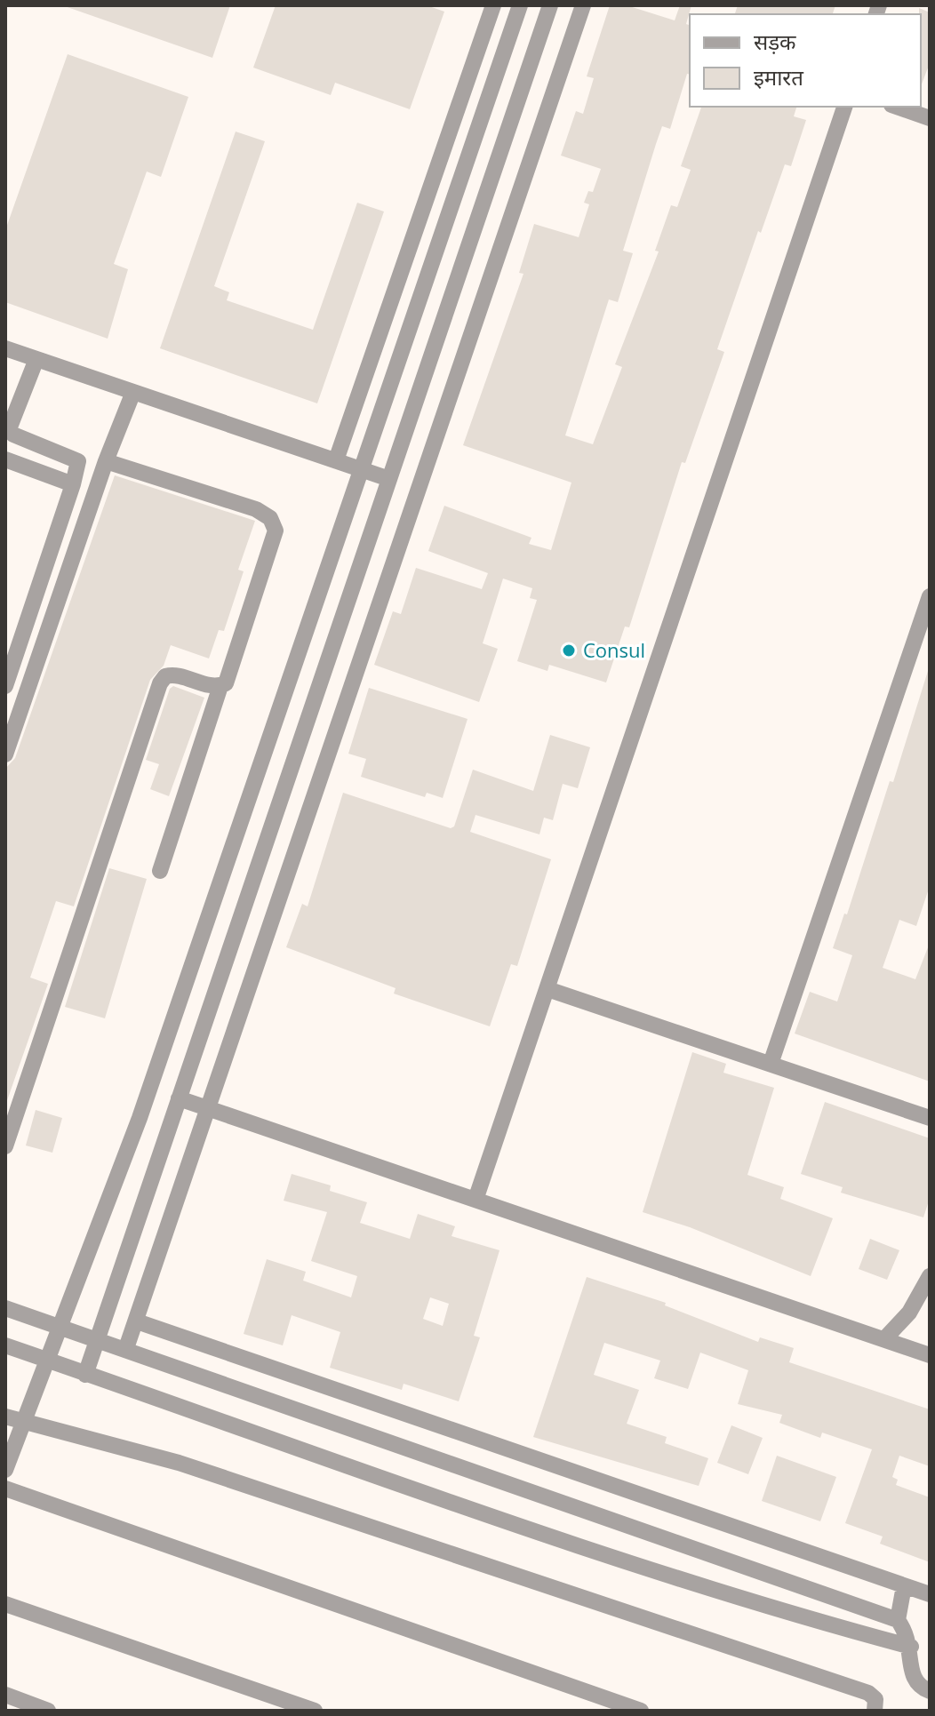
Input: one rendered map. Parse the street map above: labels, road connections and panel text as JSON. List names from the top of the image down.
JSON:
{
  "places": ["Consul"],
  "legend": ["सड़क", "इमारत"]
}
